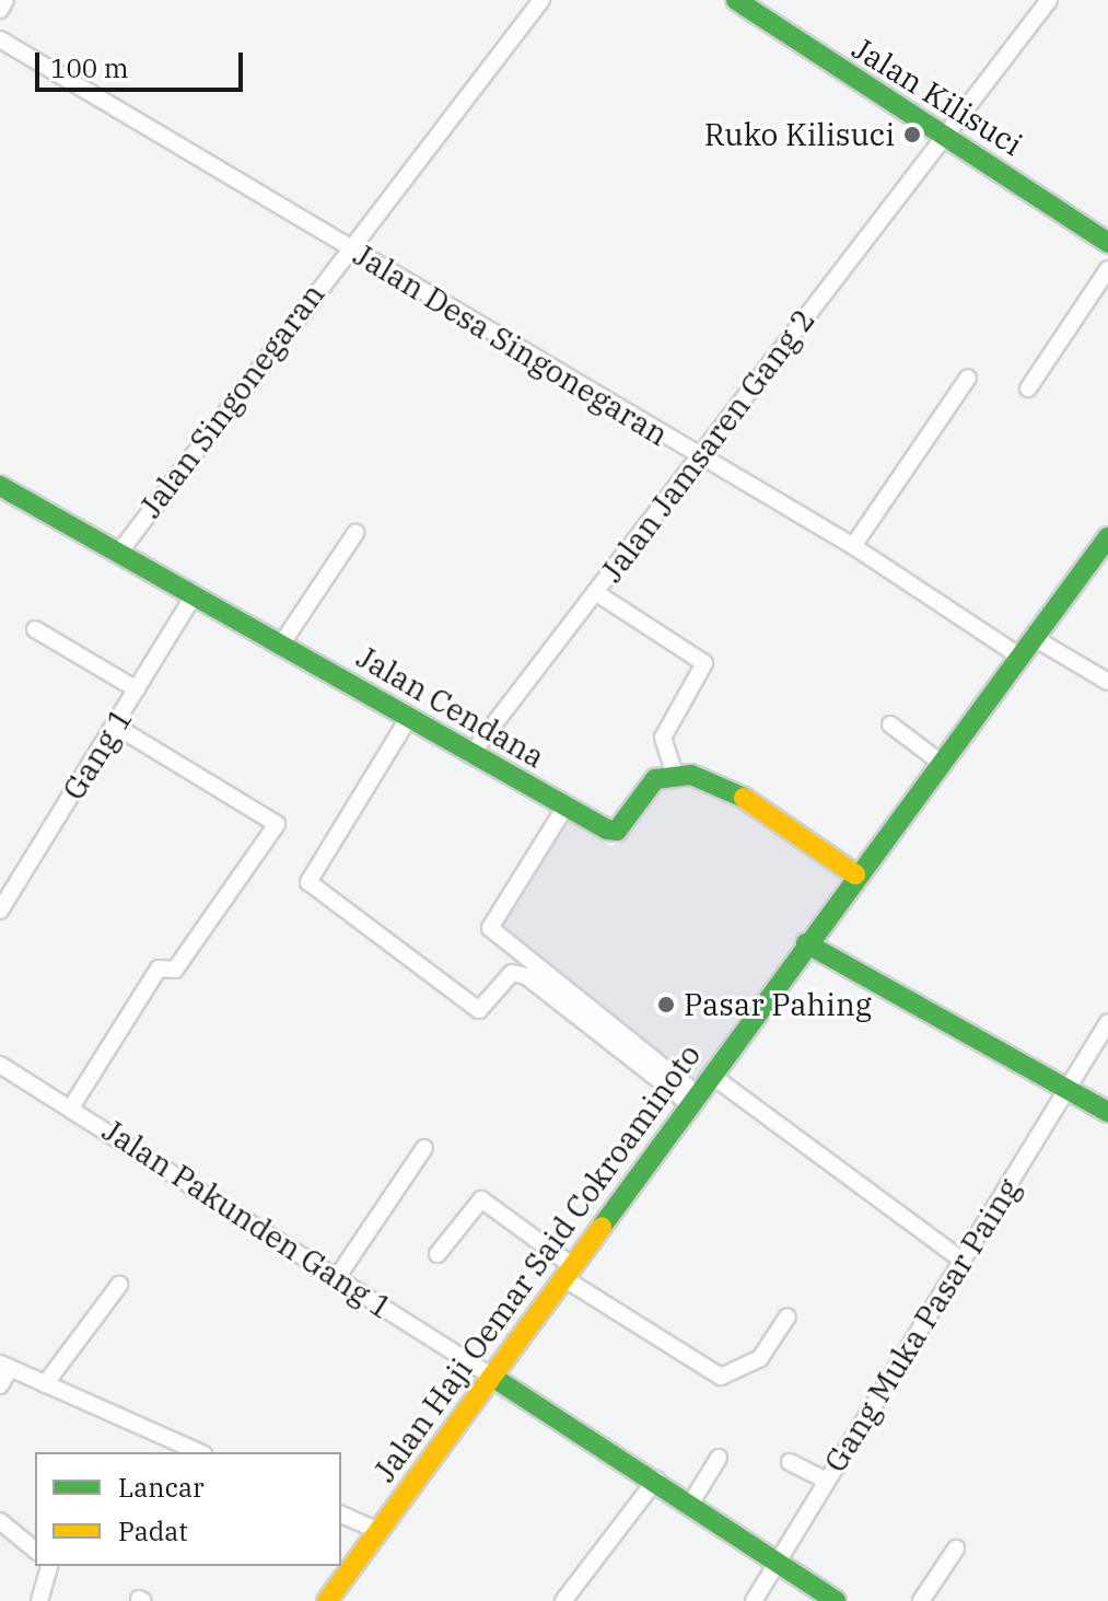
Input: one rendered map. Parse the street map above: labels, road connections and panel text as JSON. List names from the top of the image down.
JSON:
{
  "streets": {
    "street": [
      "Jalan Kilisuci",
      "Jalan Desa Singonegaran",
      "Jalan Singonegaran",
      "Jalan Jamsaren Gang 2",
      "Jalan Cendana",
      "Gang 1",
      "Jalan Pakunden Gang 1",
      "Jalan Haji Oemar Said Cokroaminoto",
      "Gang Muka Pasar Paing"
    ]
  },
  "crossings": [
    ["Jalan Kilisuci", "Jalan Jamsaren Gang 2"],
    ["Jalan Desa Singonegaran", "Jalan Singonegaran"],
    ["Jalan Desa Singonegaran", "Jalan Jamsaren Gang 2"],
    ["Jalan Desa Singonegaran", "Jalan Haji Oemar Said Cokroaminoto"],
    ["Jalan Singonegaran", "Jalan Cendana"],
    ["Jalan Jamsaren Gang 2", "Jalan Cendana"],
    ["Jalan Cendana", "Gang 1"],
    ["Jalan Pakunden Gang 1", "Jalan Haji Oemar Said Cokroaminoto"]
  ],
  "places": ["Ruko Kilisuci", "Pasar Pahing"],
  "legend": ["Lancar", "Padat"],
  "scale_bar": "100 m"
}
